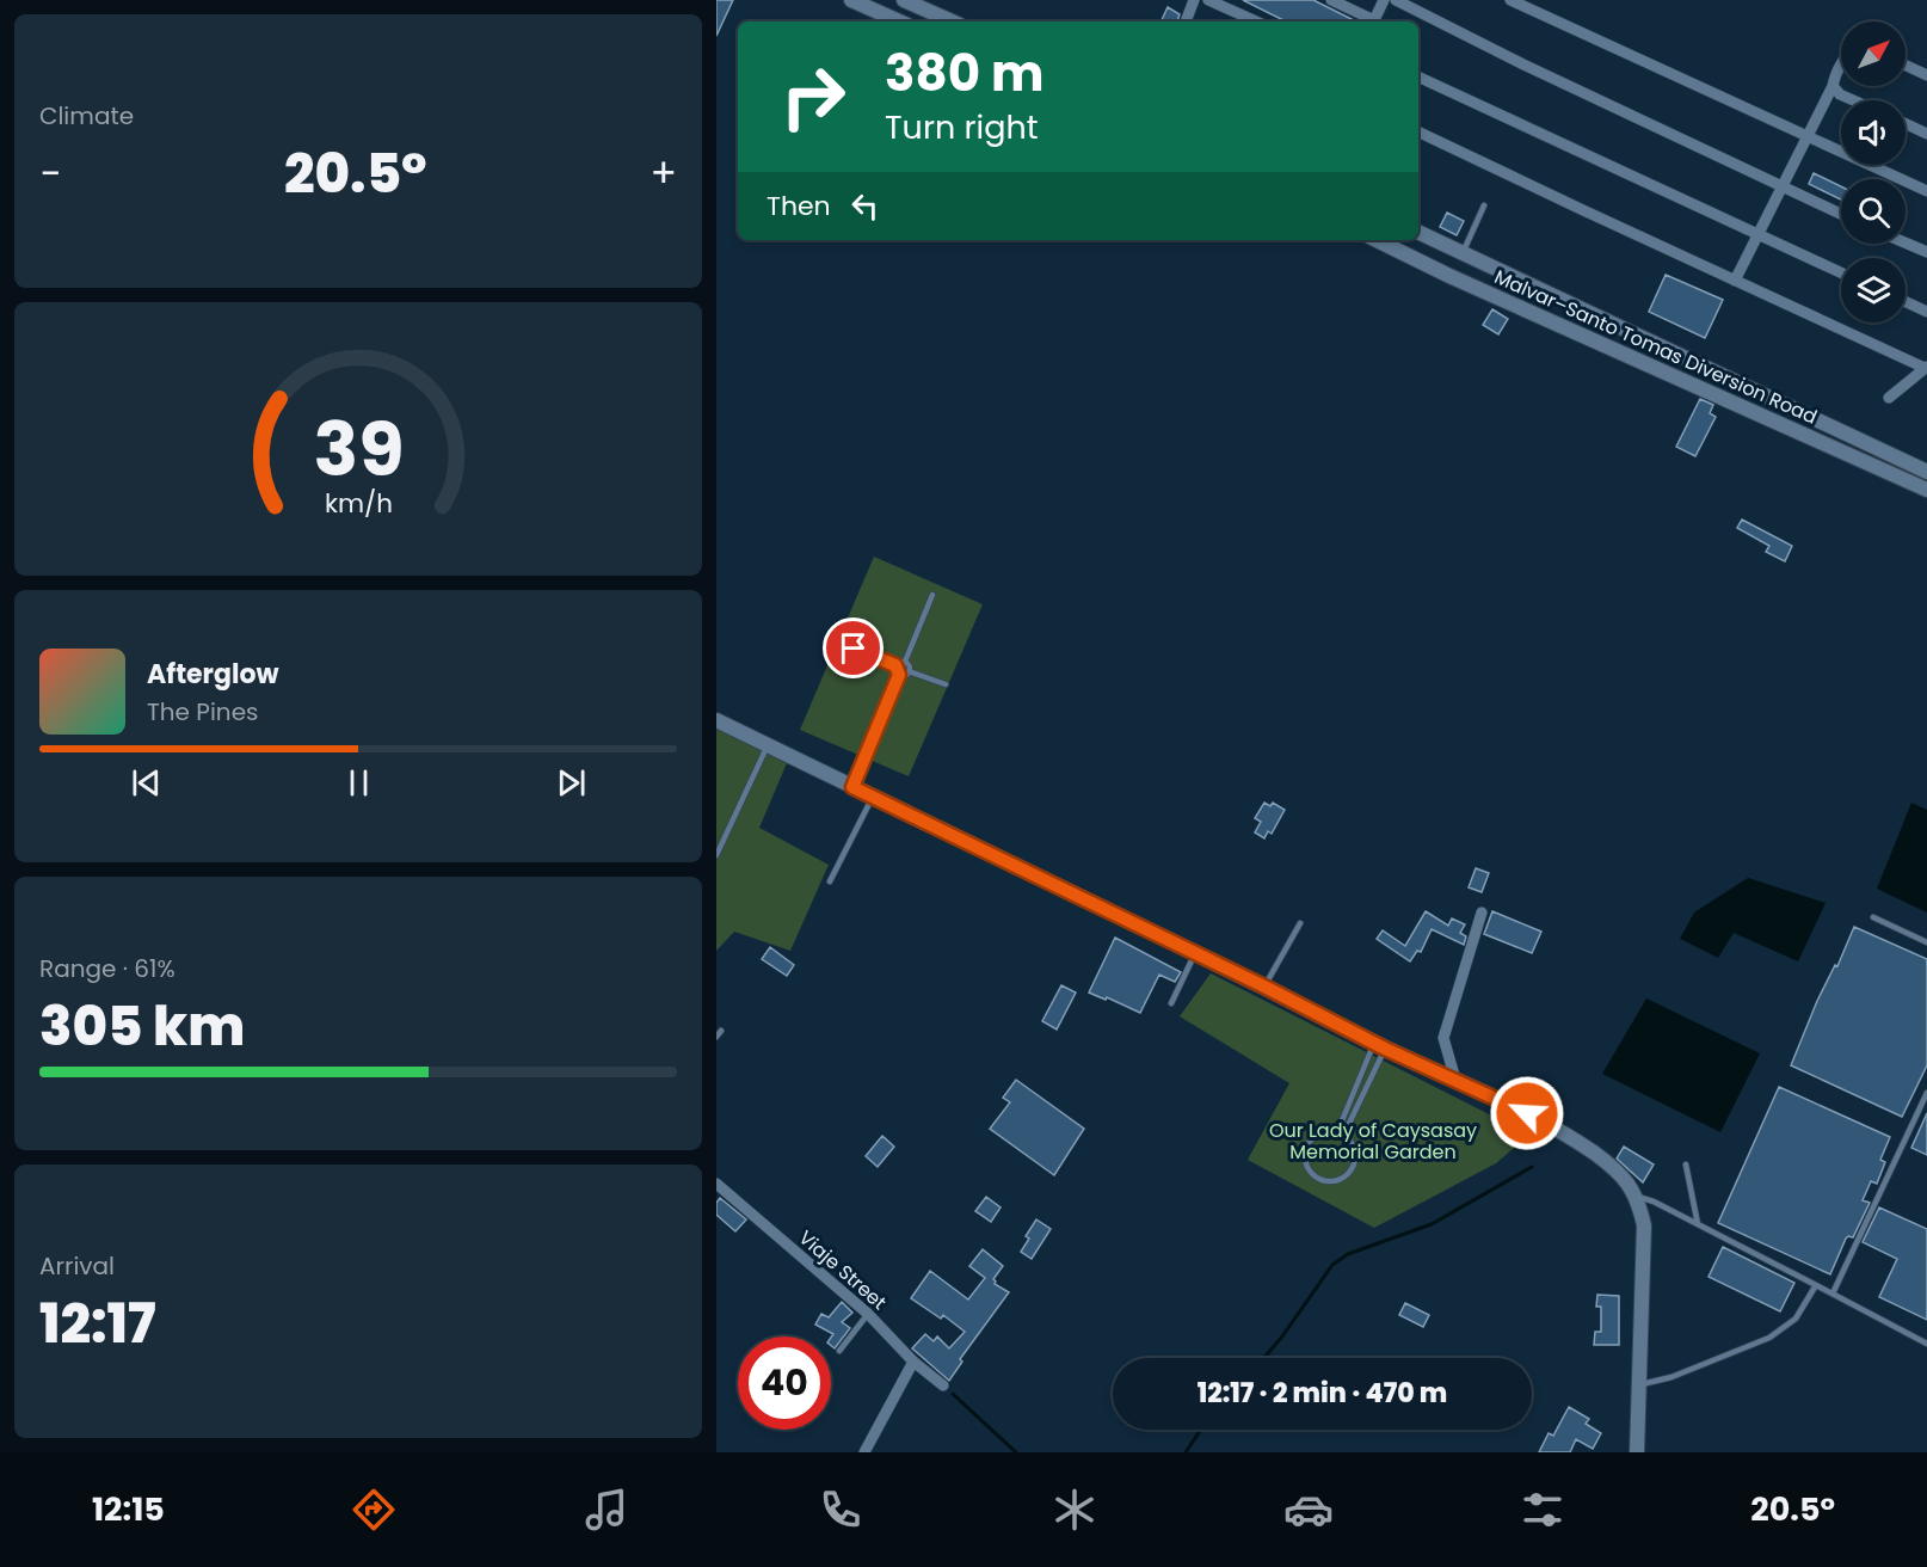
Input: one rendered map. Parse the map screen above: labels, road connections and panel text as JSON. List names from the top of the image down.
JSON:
{
  "streets": {
    "street": ["Malvar–Santo Tomas Diversion Road", "Viaje Street"]
  },
  "parks": ["Our Lady of Caysasay Memorial Garden"],
  "north": "top right",
  "page": {
    "tile": [
      "Climate",
      ["Range · 61%", "305 km"],
      ["Arrival", "12:17"]
    ],
    "turn": ["380 m", "Turn right"],
    "heat": ["−", "20.5°", "+"],
    "then": "Then",
    "song": ["Afterglow", "The Pines"],
    "limit": "40",
    "trip": "12:17 · 2 min · 470 m",
    "tabs": ["12:15", "20.5°"],
    "gauge": ["39", "km/h"]
  }
}
